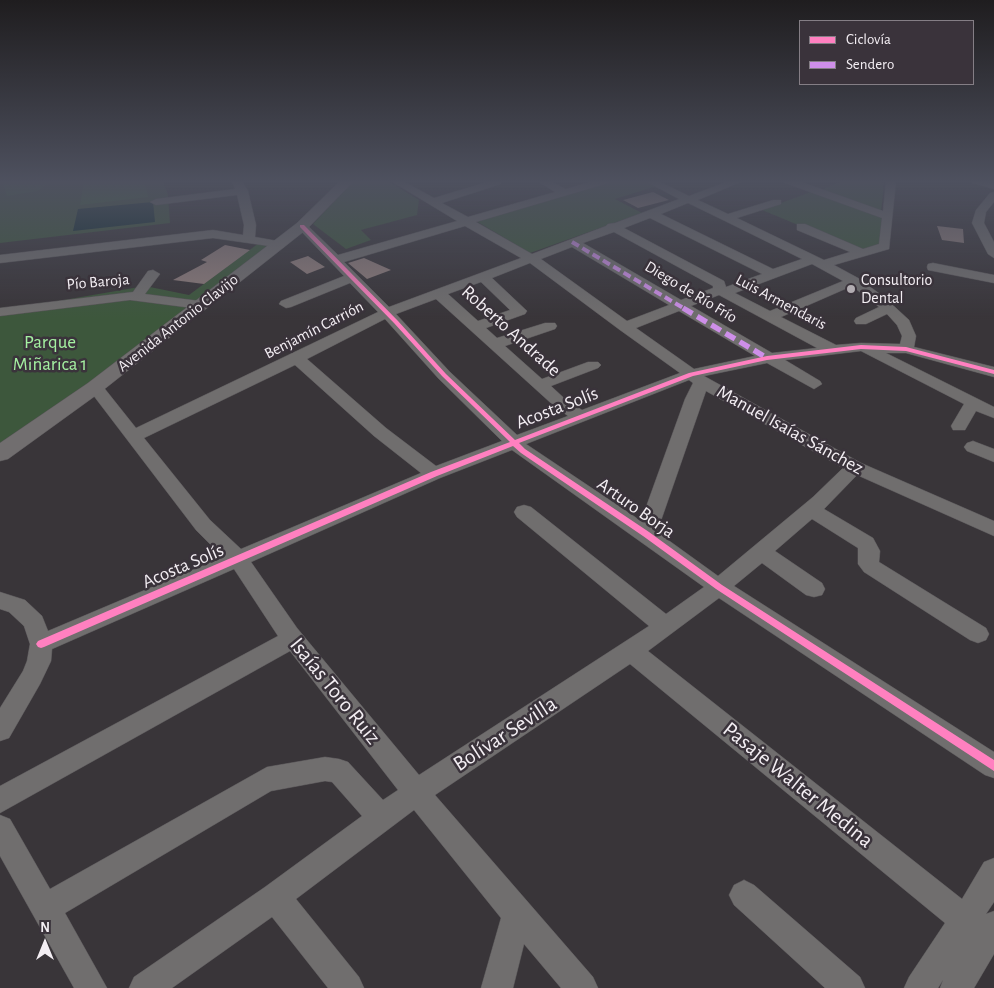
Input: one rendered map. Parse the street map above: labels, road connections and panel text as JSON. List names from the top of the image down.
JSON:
{
  "streets": {
    "main road": ["Avenida Antonio Clavijo"],
    "street": [
      "Pío Baroja",
      "Diego de Río Frío",
      "Luis Armendaris",
      "Benjamín Carrión",
      "Roberto Andrade",
      "Acosta Solís",
      "Manuel Isaías Sánchez",
      "Arturo Borja",
      "Isaías Toro Ruiz",
      "Bolívar Sevilla",
      "Pasaje Walter Medina"
    ]
  },
  "crossings": [
    ["Pío Baroja", "Avenida Antonio Clavijo"],
    ["Diego de Río Frío", "Benjamín Carrión"],
    ["Diego de Río Frío", "Acosta Solís"],
    ["Luis Armendaris", "Acosta Solís"],
    ["Avenida Antonio Clavijo", "Isaías Toro Ruiz"],
    ["Benjamín Carrión", "Roberto Andrade"],
    ["Benjamín Carrión", "Manuel Isaías Sánchez"],
    ["Benjamín Carrión", "Arturo Borja"],
    ["Benjamín Carrión", "Isaías Toro Ruiz"],
    ["Roberto Andrade", "Acosta Solís"],
    ["Acosta Solís", "Manuel Isaías Sánchez"],
    ["Acosta Solís", "Arturo Borja"],
    ["Acosta Solís", "Isaías Toro Ruiz"],
    ["Manuel Isaías Sánchez", "Bolívar Sevilla"],
    ["Arturo Borja", "Bolívar Sevilla"],
    ["Isaías Toro Ruiz", "Bolívar Sevilla"],
    ["Bolívar Sevilla", "Pasaje Walter Medina"]
  ],
  "parks": ["Parque Miñarica 1"],
  "places": ["Consultorio Dental"],
  "legend": ["Ciclovía", "Sendero"],
  "north": "top"
}
